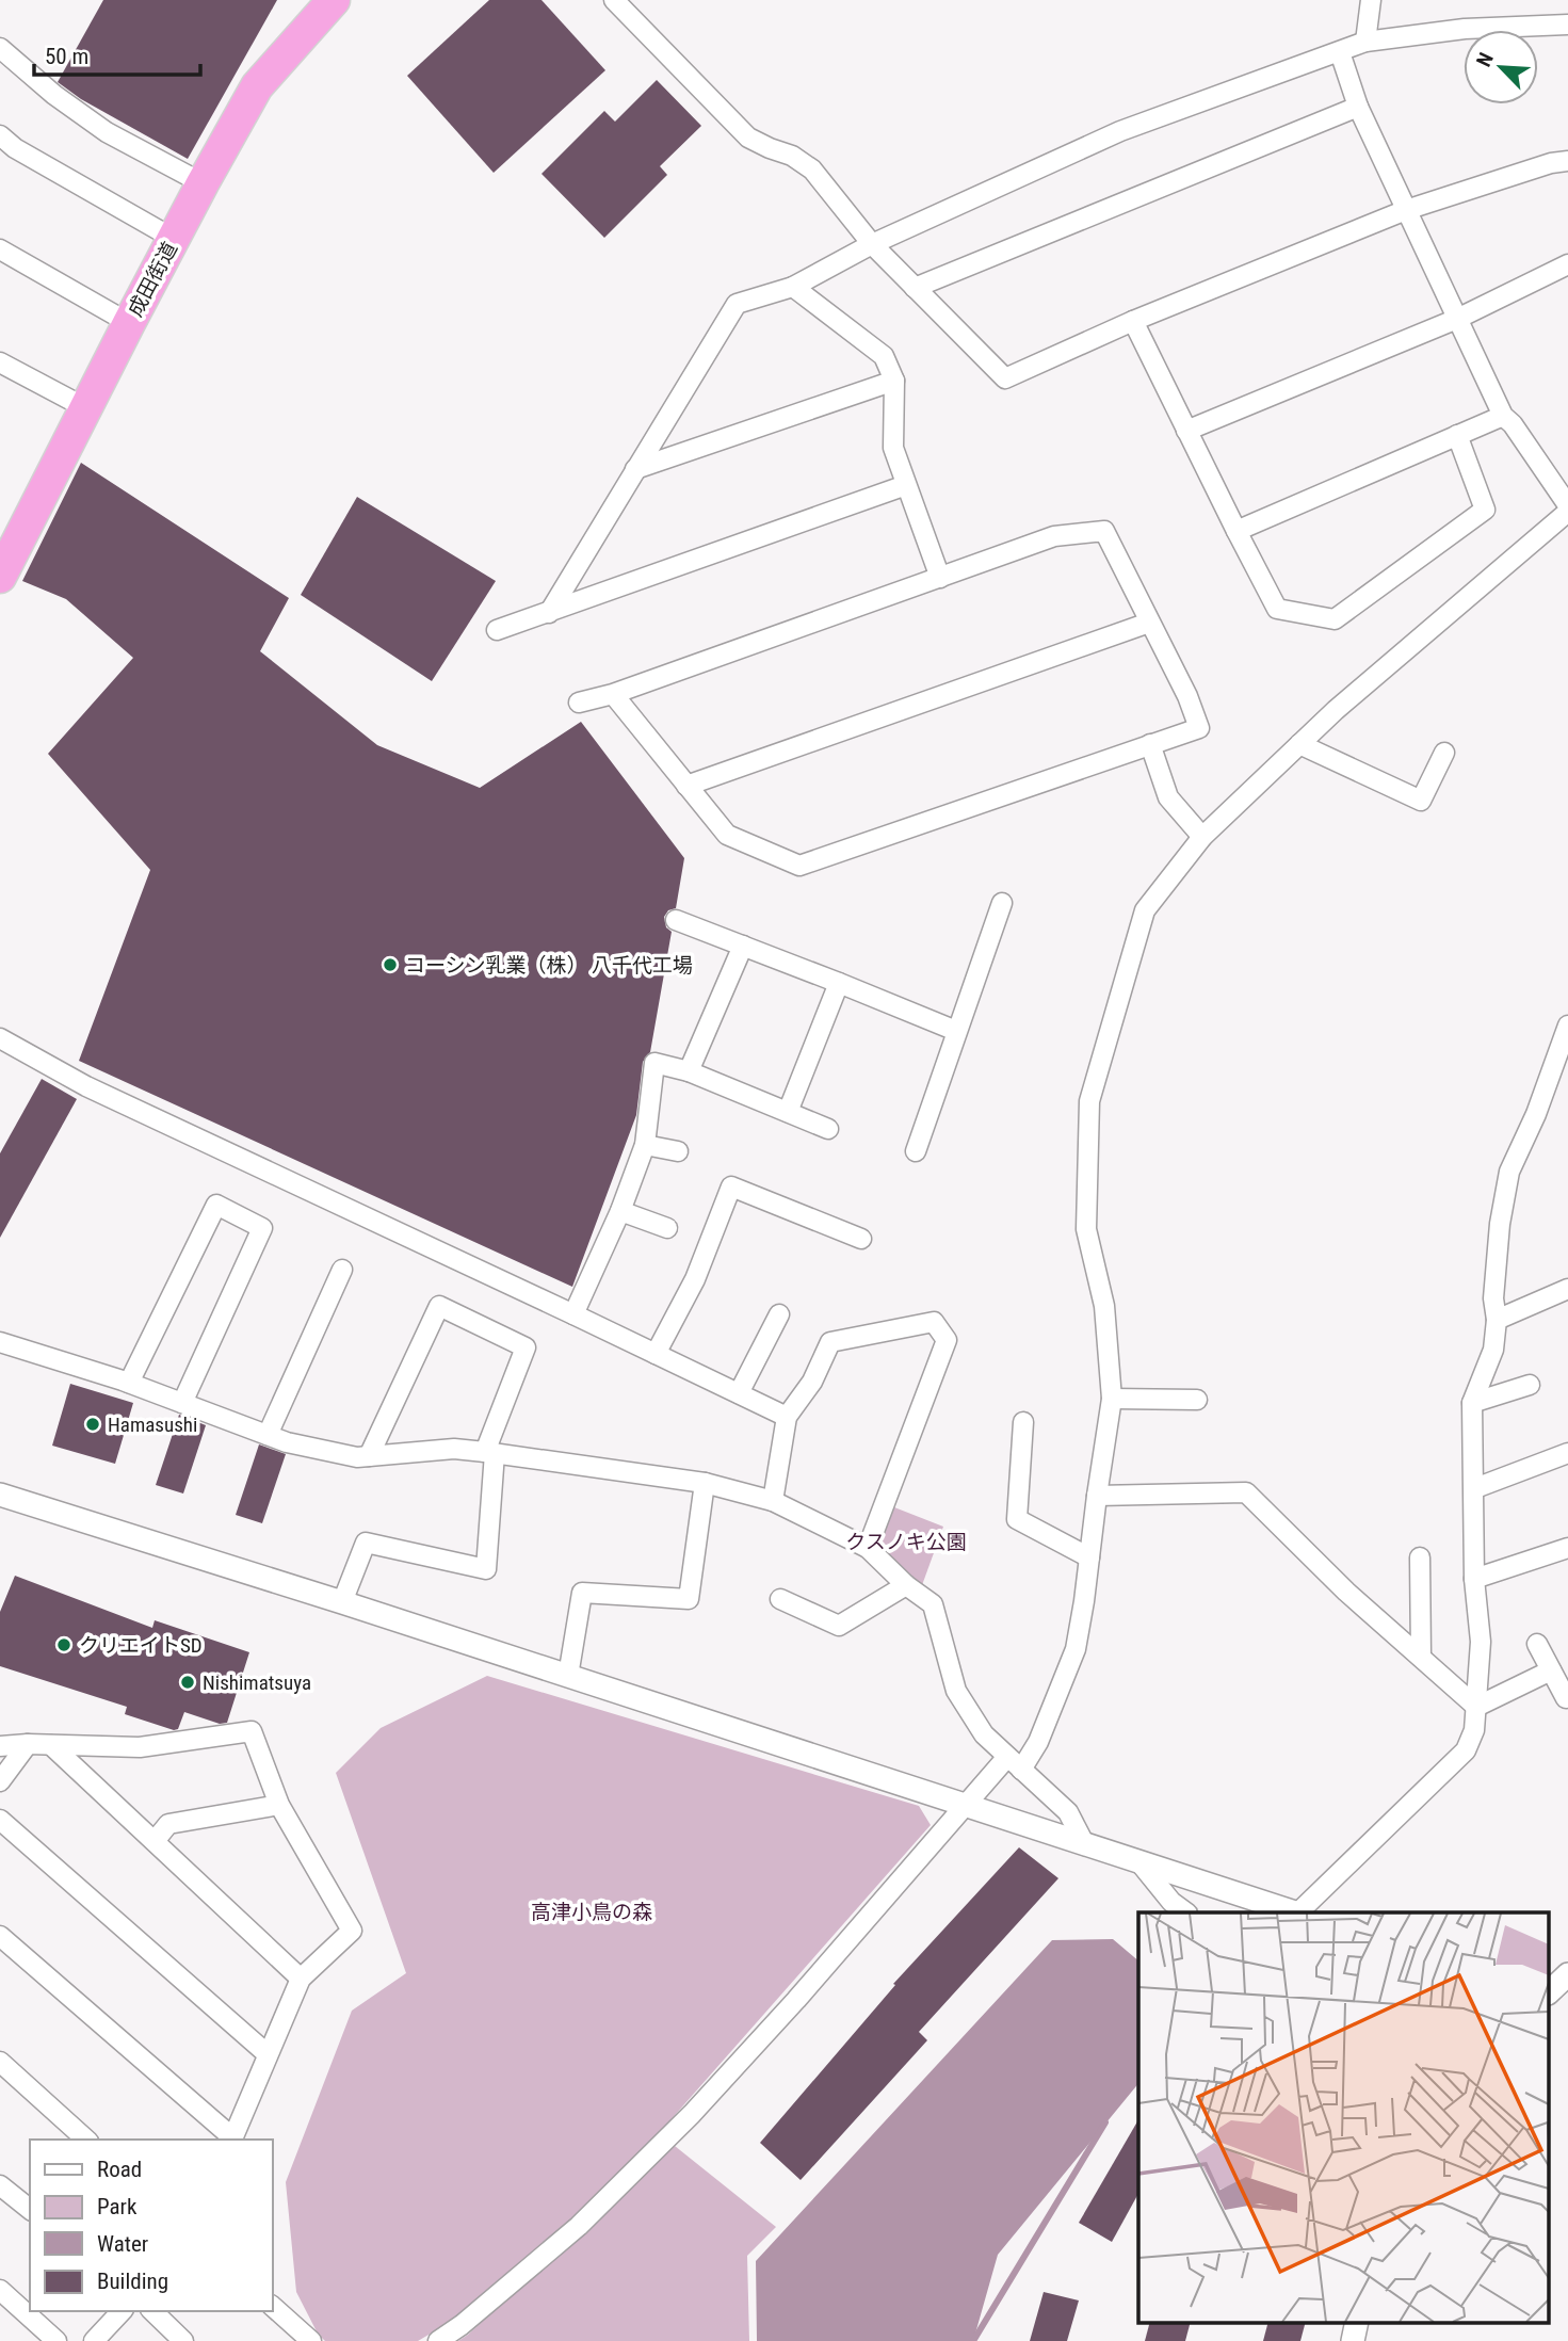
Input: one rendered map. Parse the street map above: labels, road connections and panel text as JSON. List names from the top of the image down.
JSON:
{
  "streets": {
    "highway": ["成田街道"]
  },
  "parks": ["クスノキ公園", "高津小鳥の森"],
  "places": [
    "コーシン乳業（株） 八千代工場",
    "Hamasushi",
    "クリエイトSD",
    "Nishimatsuya"
  ],
  "legend": [
    "Road",
    "Park",
    "Water",
    "Building"
  ],
  "scale_bar": "50 m",
  "north": "top left"
}
